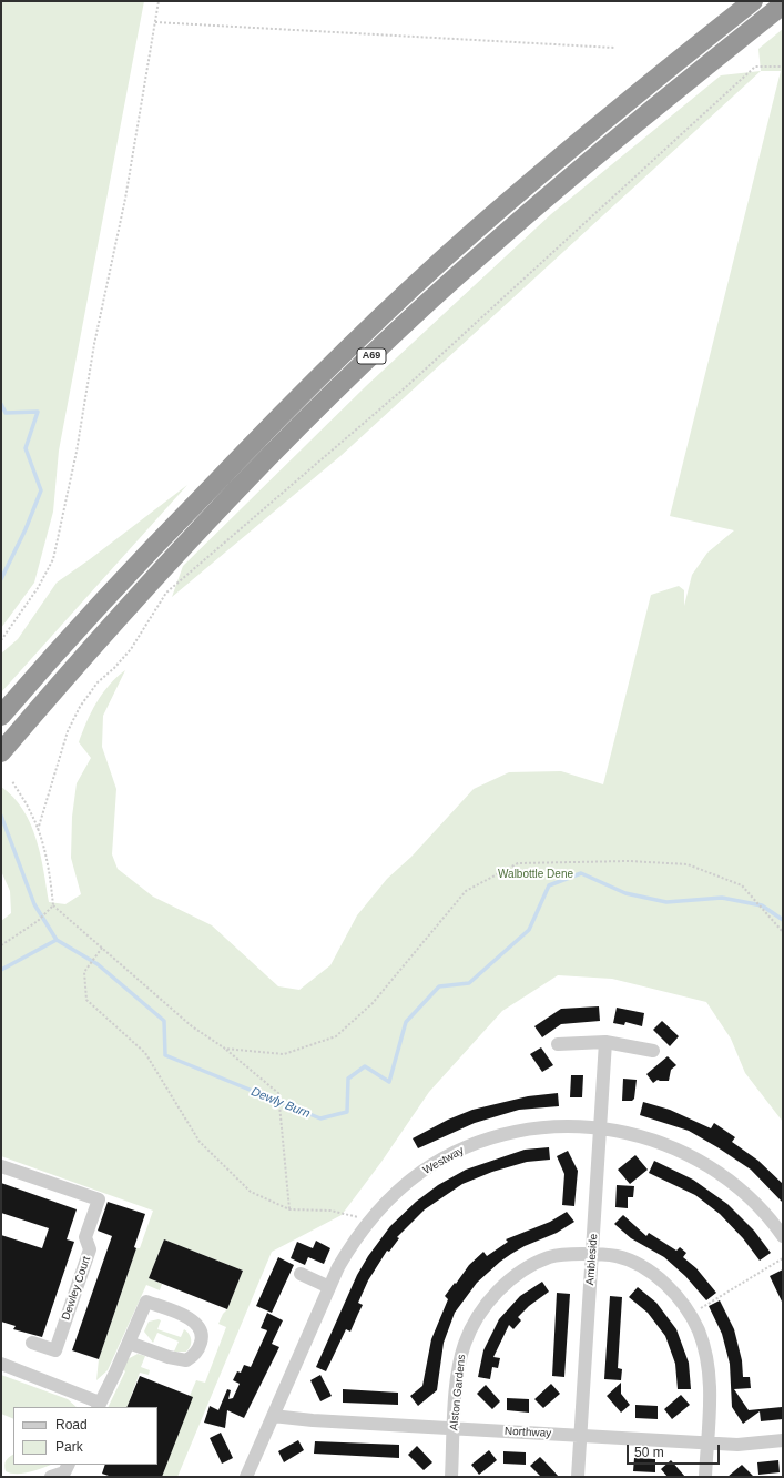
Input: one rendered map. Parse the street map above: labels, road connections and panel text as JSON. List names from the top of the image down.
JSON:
{
  "streets": {
    "highway": ["A69"],
    "street": [
      "Westway",
      "Ambleside",
      "Dewley Court",
      "Alston Gardens",
      "Northway"
    ]
  },
  "crossings": [
    ["Westway", "Ambleside"],
    ["Westway", "Northway"],
    ["Ambleside", "Alston Gardens"],
    ["Ambleside", "Northway"],
    ["Alston Gardens", "Northway"]
  ],
  "water": ["Dewly Burn"],
  "parks": ["Walbottle Dene"],
  "legend": ["Road", "Park"],
  "scale_bar": "50 m"
}
